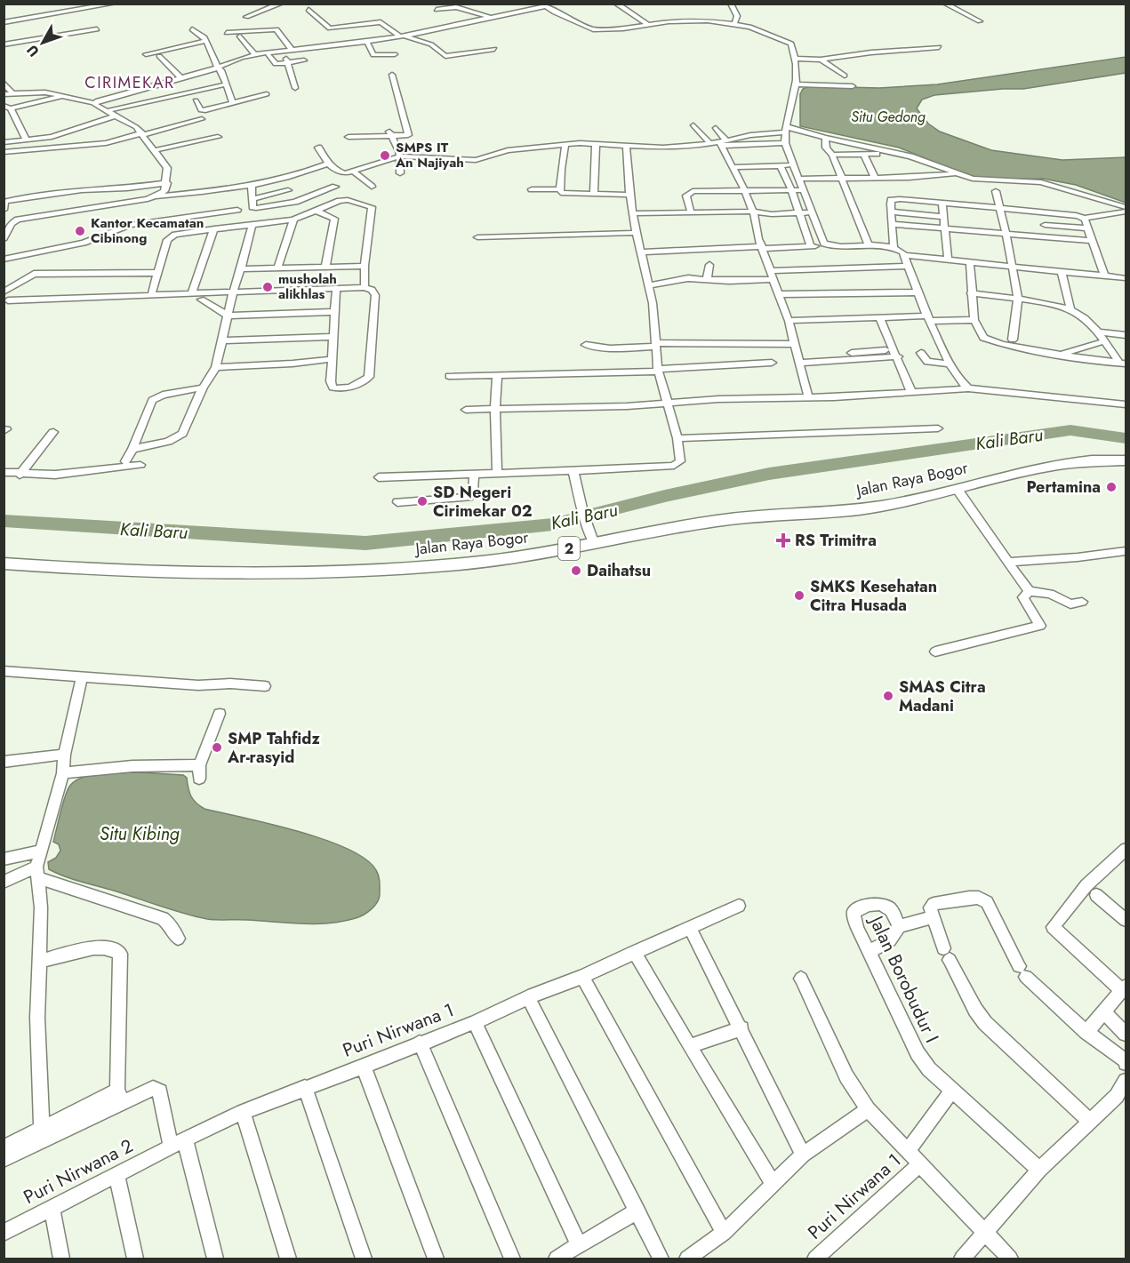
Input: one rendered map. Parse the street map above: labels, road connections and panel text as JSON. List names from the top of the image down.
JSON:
{
  "streets": {
    "highway": ["Jalan Raya Bogor", "2"],
    "street": ["Jalan Borobudur I", "Puri Nirwana 1", "Puri Nirwana 2"]
  },
  "crossings": [
    ["Puri Nirwana 1", "Puri Nirwana 2"]
  ],
  "districts": ["CIRIMEKAR"],
  "water": ["Situ Gedong", "Kali Baru", "Situ Kibing"],
  "places": {
    "other": [
      "SMPS IT An Najiyah",
      "Kantor Kecamatan Cibinong",
      "musholah alikhlas",
      "Pertamina",
      "SD Negeri Cirimekar 02",
      "Daihatsu",
      "SMKS Kesehatan Citra Husada",
      "SMAS Citra Madani",
      "SMP Tahfidz Ar-rasyid"
    ],
    "health": ["RS Trimitra"]
  },
  "north": "bottom left"
}
